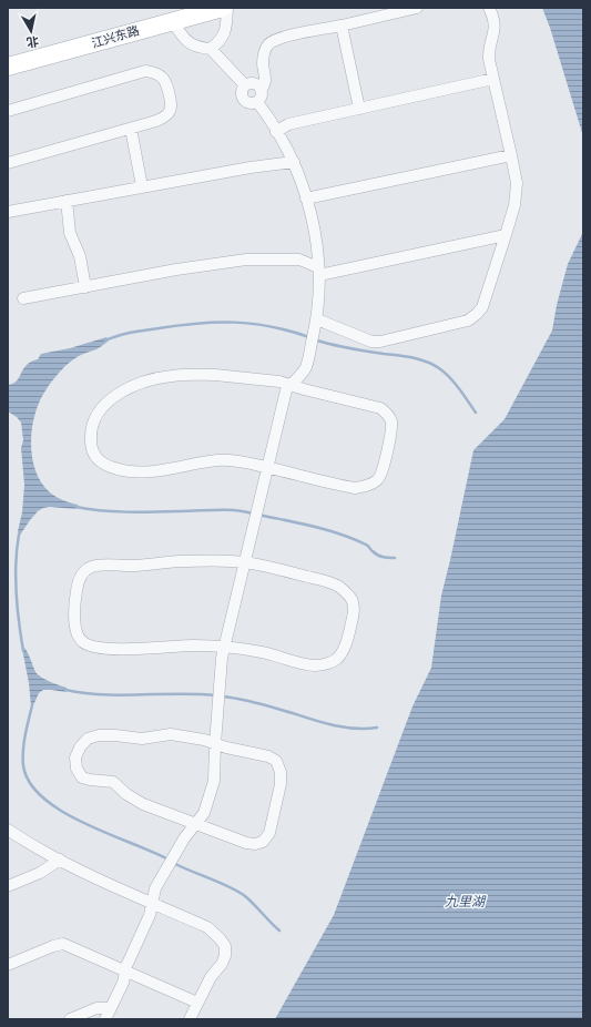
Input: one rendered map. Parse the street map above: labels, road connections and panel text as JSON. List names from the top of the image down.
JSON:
{
  "streets": {
    "main road": ["江兴东路"]
  },
  "water": ["九里湖"],
  "north": "bottom"
}
